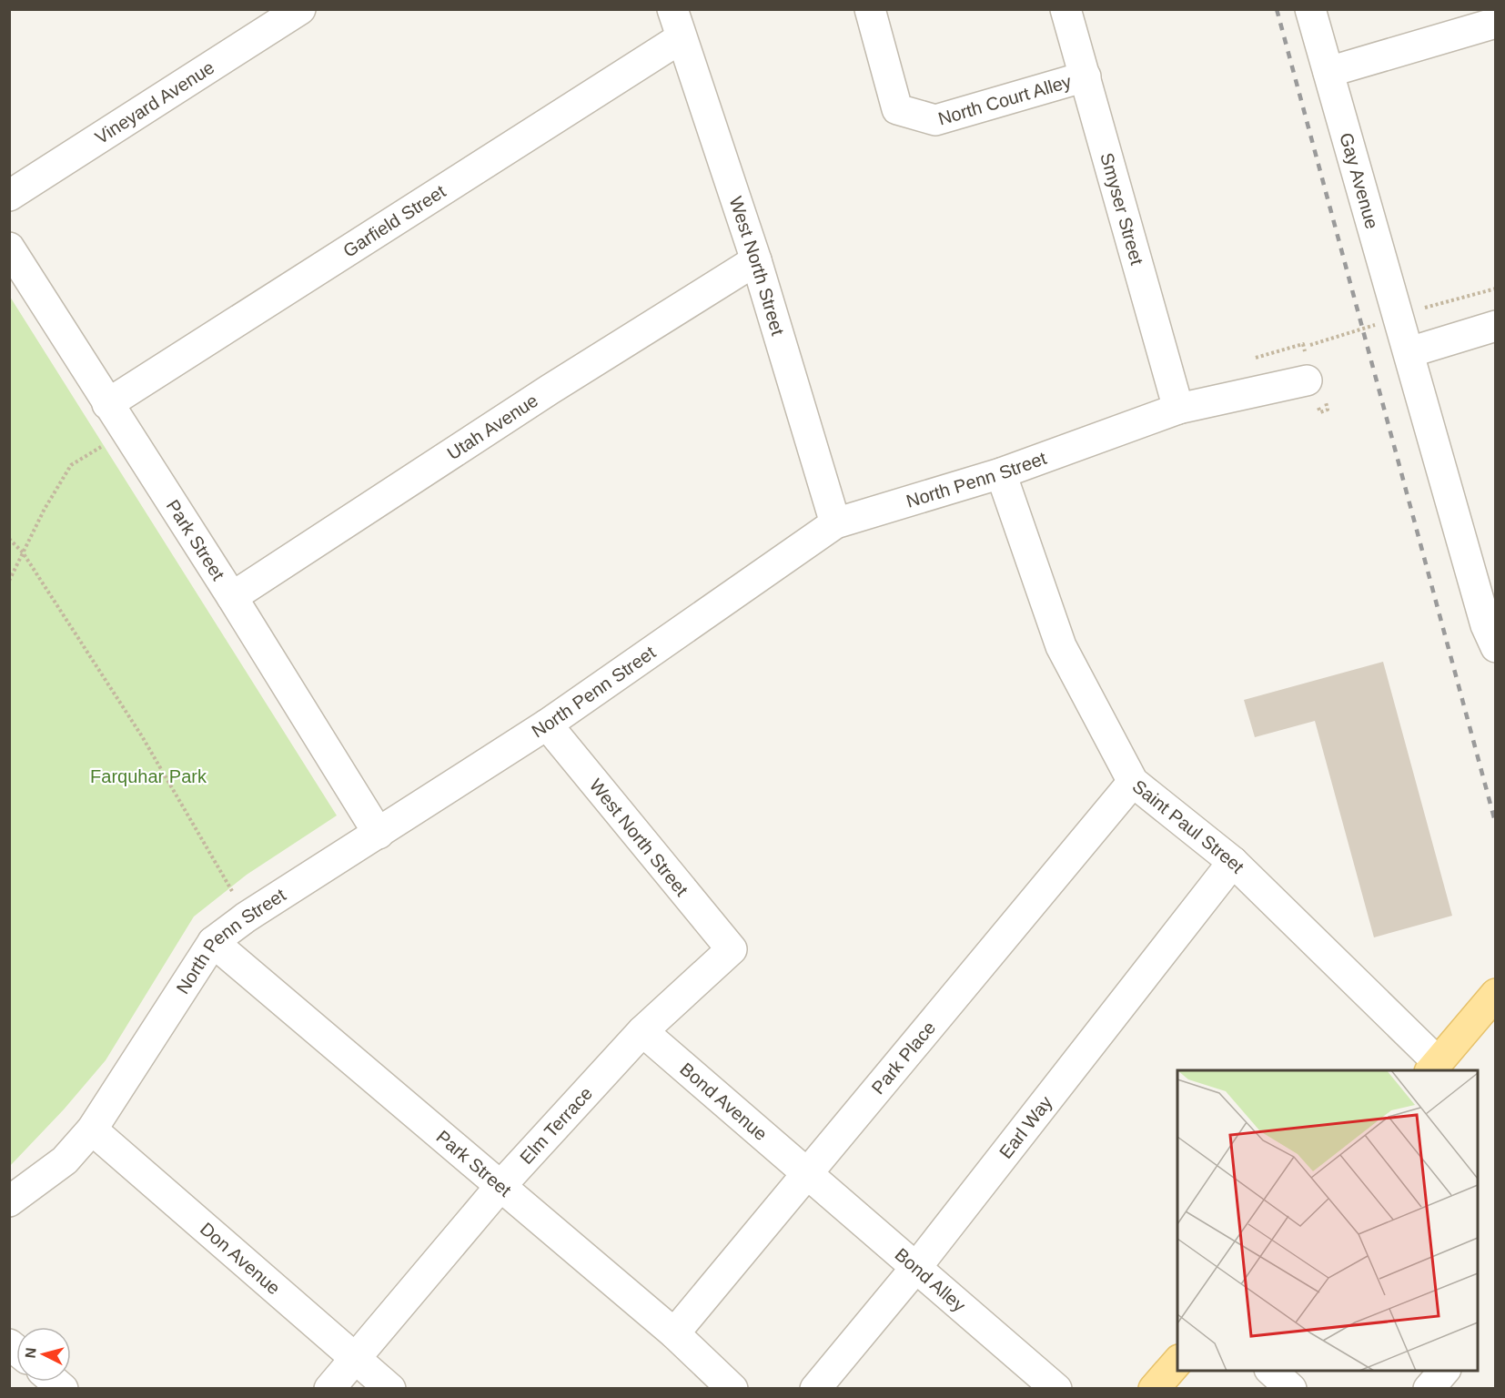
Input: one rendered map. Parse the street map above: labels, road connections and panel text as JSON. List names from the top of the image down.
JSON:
{
  "streets": {
    "street": [
      "North Court Alley",
      "Vineyard Avenue",
      "Gay Avenue",
      "Smyser Street",
      "Garfield Street",
      "West North Street",
      "Utah Avenue",
      "North Penn Street",
      "Park Street",
      "Saint Paul Street",
      "Park Place",
      "Bond Avenue",
      "Elm Terrace",
      "Earl Way",
      "Don Avenue",
      "Bond Alley"
    ]
  },
  "crossings": [
    ["North Court Alley", "Smyser Street"],
    ["Smyser Street", "North Penn Street"],
    ["Garfield Street", "West North Street"],
    ["Garfield Street", "Park Street"],
    ["West North Street", "Utah Avenue"],
    ["West North Street", "North Penn Street"],
    ["West North Street", "Elm Terrace"],
    ["Utah Avenue", "Park Street"],
    ["North Penn Street", "Park Street"],
    ["North Penn Street", "Saint Paul Street"],
    ["North Penn Street", "Don Avenue"],
    ["Park Street", "Park Place"],
    ["Park Street", "Elm Terrace"],
    ["Saint Paul Street", "Park Place"],
    ["Saint Paul Street", "Earl Way"],
    ["Park Place", "Bond Avenue"],
    ["Park Place", "Bond Alley"],
    ["Bond Avenue", "Elm Terrace"],
    ["Bond Avenue", "Bond Alley"],
    ["Elm Terrace", "Don Avenue"],
    ["Earl Way", "Bond Alley"]
  ],
  "parks": ["Farquhar Park"],
  "north": "left"
}
